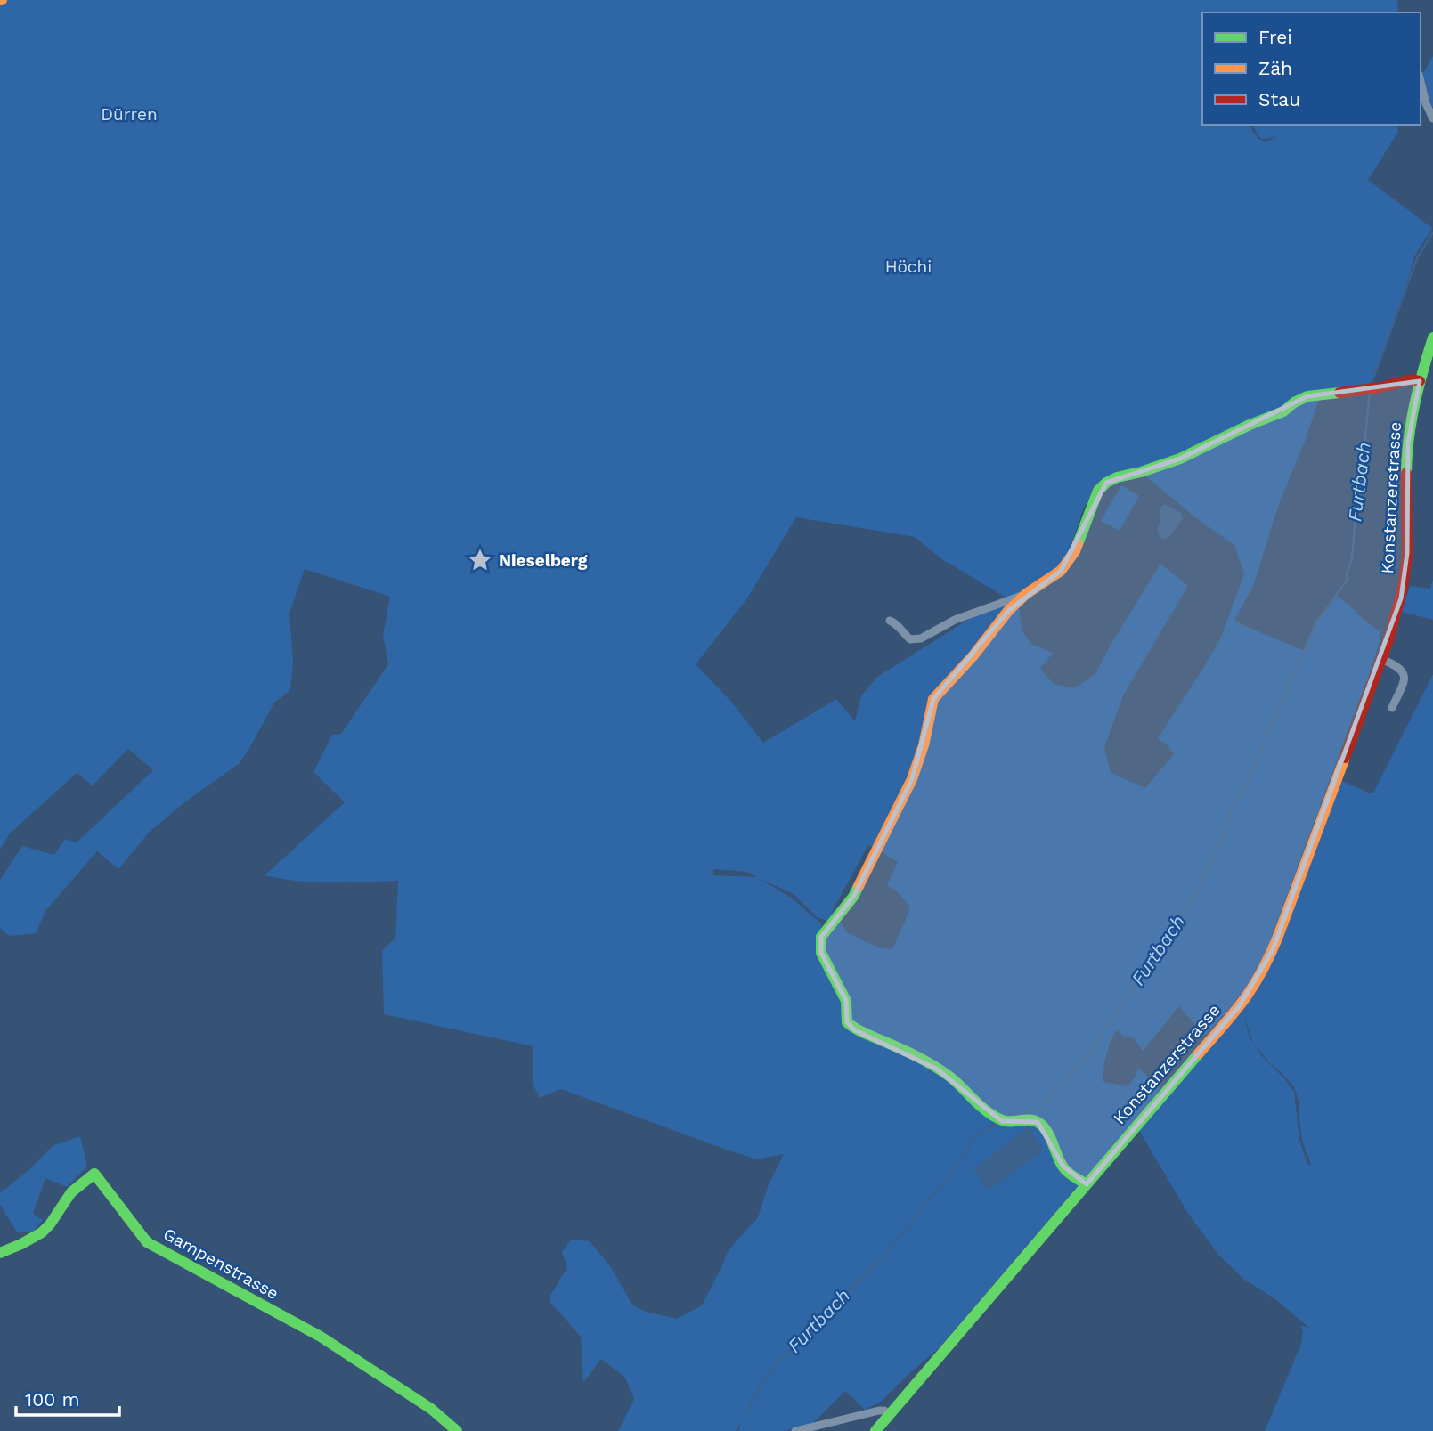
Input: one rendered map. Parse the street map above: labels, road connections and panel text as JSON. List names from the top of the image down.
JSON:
{
  "streets": {
    "street": ["Konstanzerstrasse", "Gampenstrasse"]
  },
  "water": ["Furtbach"],
  "parks": ["Dürren", "Höchi"],
  "places": {
    "place": ["Nieselberg"]
  },
  "legend": ["Frei", "Zäh", "Stau"],
  "scale_bar": "100 m"
}
